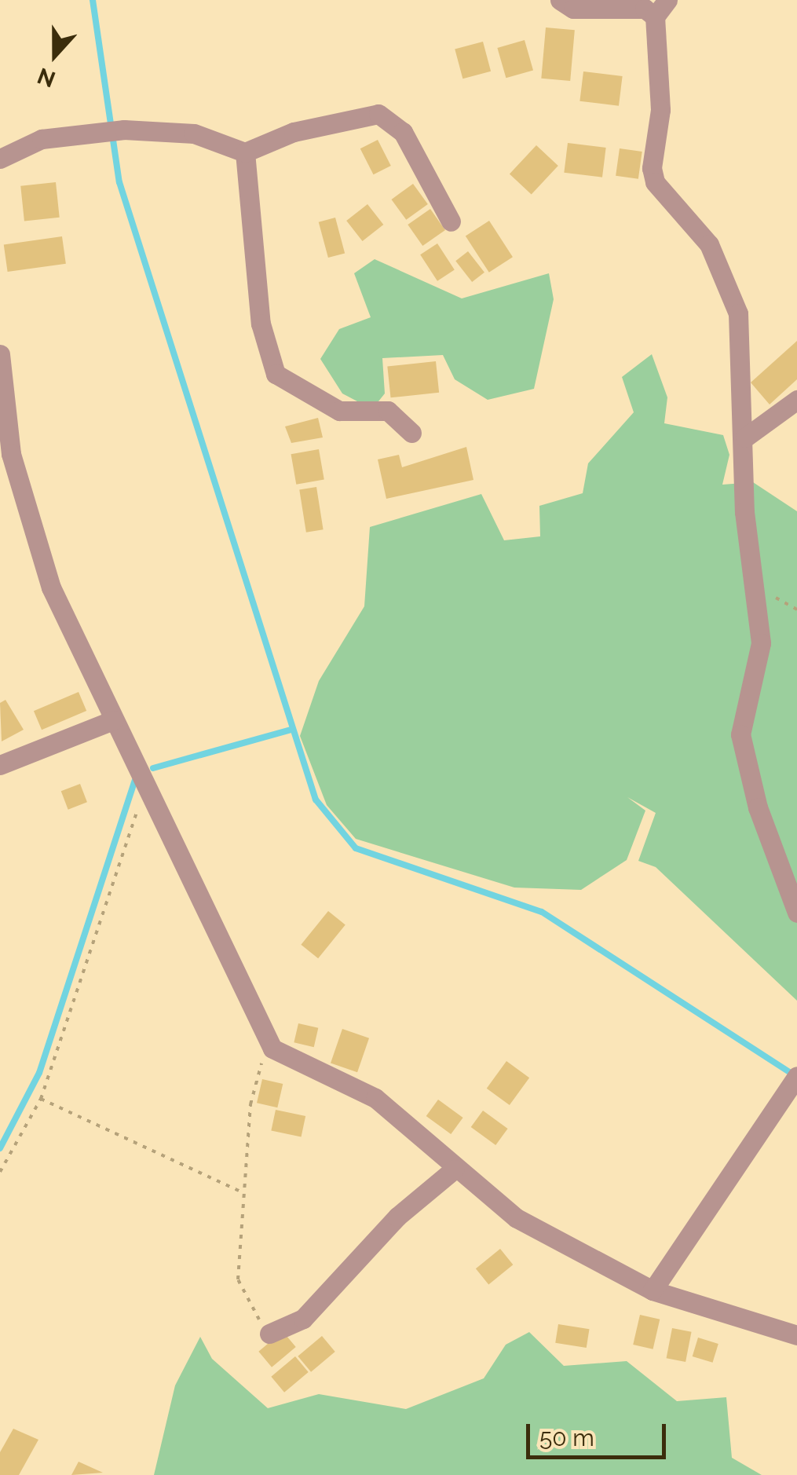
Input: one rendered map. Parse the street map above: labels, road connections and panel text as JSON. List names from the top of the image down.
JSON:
{
  "scale_bar": "50 m",
  "north": "bottom"
}
